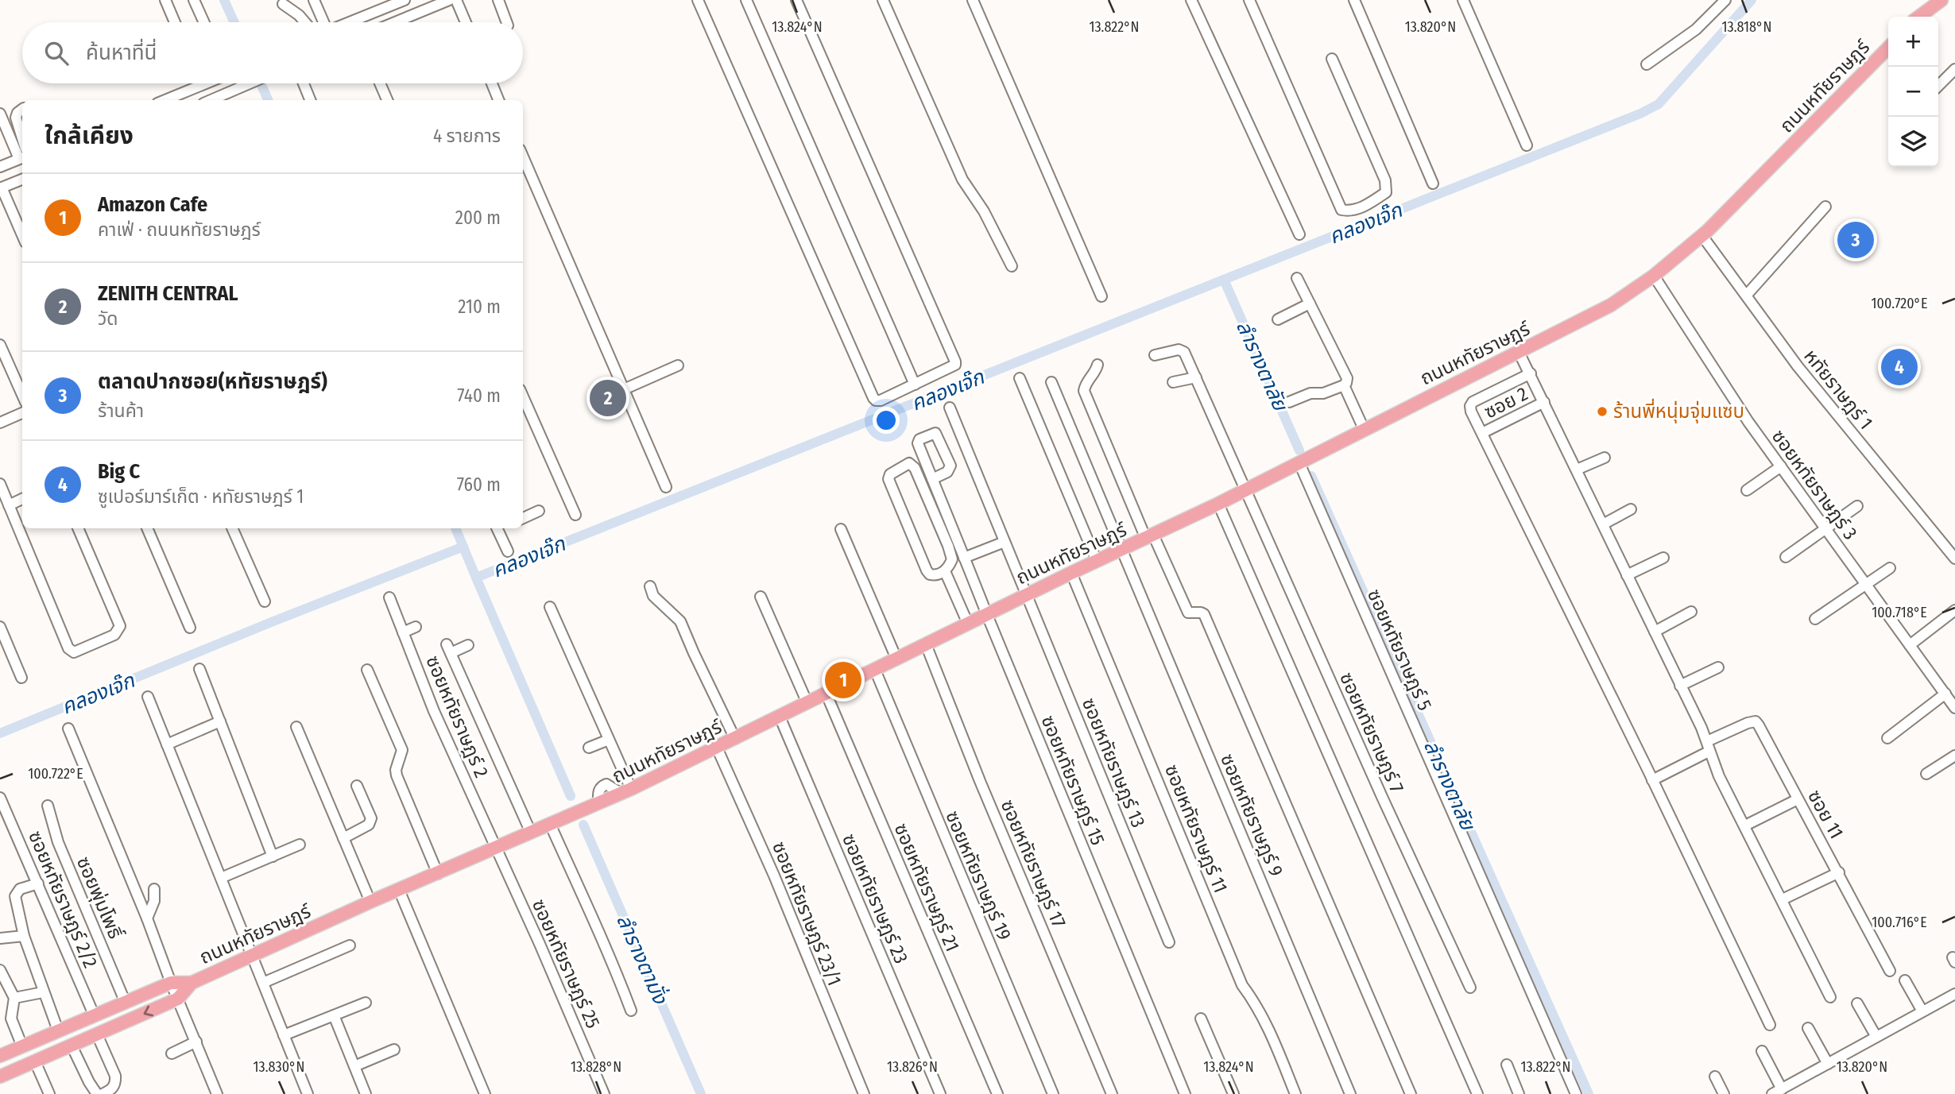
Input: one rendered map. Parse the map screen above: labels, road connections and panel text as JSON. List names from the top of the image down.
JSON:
{
  "streets": {
    "main road": ["ถนนหทัยราษฎร์"],
    "street": [
      "หทัยราษฎร์ 1",
      "ซอย 2",
      "ซอยหทัยราษฎร์ 3",
      "ซอยหทัยราษฎร์ 5",
      "ซอยหทัยราษฎร์ 2",
      "ซอยหทัยราษฎร์ 7",
      "ซอยหทัยราษฎร์ 13",
      "ซอยหทัยราษฎร์ 15",
      "ซอย 11",
      "ซอยหทัยราษฎร์ 9",
      "ซอยหทัยราษฎร์ 11",
      "ซอยหทัยราษฎร์ 17",
      "ซอยหทัยราษฎร์ 19",
      "ซอยหทัยราษฎร์ 21",
      "ซอยพุ่มโพธิ์",
      "ซอยหทัยราษฎร์ 23",
      "ซอยหทัยราษฎร์ 2/2",
      "ซอยหทัยราษฎร์ 23/1",
      "ซอยหทัยราษฎร์ 25"
    ]
  },
  "crossings": [
    ["ถนนหทัยราษฎร์", "หทัยราษฎร์ 1"],
    ["ถนนหทัยราษฎร์", "ซอยหทัยราษฎร์ 3"],
    ["ถนนหทัยราษฎร์", "ซอยหทัยราษฎร์ 5"],
    ["ถนนหทัยราษฎร์", "ซอยหทัยราษฎร์ 2"],
    ["ถนนหทัยราษฎร์", "ซอยหทัยราษฎร์ 7"],
    ["ถนนหทัยราษฎร์", "ซอยหทัยราษฎร์ 13"],
    ["ถนนหทัยราษฎร์", "ซอยหทัยราษฎร์ 15"],
    ["ถนนหทัยราษฎร์", "ซอยหทัยราษฎร์ 9"],
    ["ถนนหทัยราษฎร์", "ซอยหทัยราษฎร์ 11"],
    ["ถนนหทัยราษฎร์", "ซอยหทัยราษฎร์ 17"],
    ["ถนนหทัยราษฎร์", "ซอยหทัยราษฎร์ 19"],
    ["ถนนหทัยราษฎร์", "ซอยหทัยราษฎร์ 21"],
    ["ถนนหทัยราษฎร์", "ซอยพุ่มโพธิ์"],
    ["ถนนหทัยราษฎร์", "ซอยหทัยราษฎร์ 23"],
    ["ถนนหทัยราษฎร์", "ซอยหทัยราษฎร์ 2/2"],
    ["ถนนหทัยราษฎร์", "ซอยหทัยราษฎร์ 23/1"],
    ["ถนนหทัยราษฎร์", "ซอยหทัยราษฎร์ 25"],
    ["ซอยหทัยราษฎร์ 2", "ซอยหทัยราษฎร์ 25"]
  ],
  "water": ["คลองเจ๊ก", "ลำรางตาลัย", "ลำรางตามั่ง"],
  "places": ["ร้านพี่หนุ่มจุ่มแซบ"],
  "page": {
    "map_buttons": ["+", "−"],
    "search": "ค้นหาที่นี่",
    "heading": ["ใกล้เคียง", "4 รายการ"],
    "list": [
      {
        "mark": "1",
        "name": "Amazon Cafe",
        "note": "คาเฟ่ · ถนนหทัยราษฎร์",
        "value": "200 m"
      },
      {
        "mark": "2",
        "name": "ZENITH CENTRAL",
        "note": "วัด",
        "value": "210 m"
      },
      {
        "mark": "3",
        "name": "ตลาดปากซอย(หทัยราษฎร์)",
        "note": "ร้านค้า",
        "value": "740 m"
      },
      {
        "mark": "4",
        "name": "Big C",
        "note": "ซูเปอร์มาร์เก็ต · หทัยราษฎร์ 1",
        "value": "760 m"
      }
    ],
    "pins": [
      "3",
      "4",
      "2",
      "1"
    ]
  },
  "coordinates": [
    "13.824°N",
    "13.822°N",
    "13.820°N",
    "13.818°N",
    "100.720°E",
    "100.718°E",
    "100.722°E",
    "100.716°E",
    "13.830°N",
    "13.828°N",
    "13.826°N"
  ]
}
